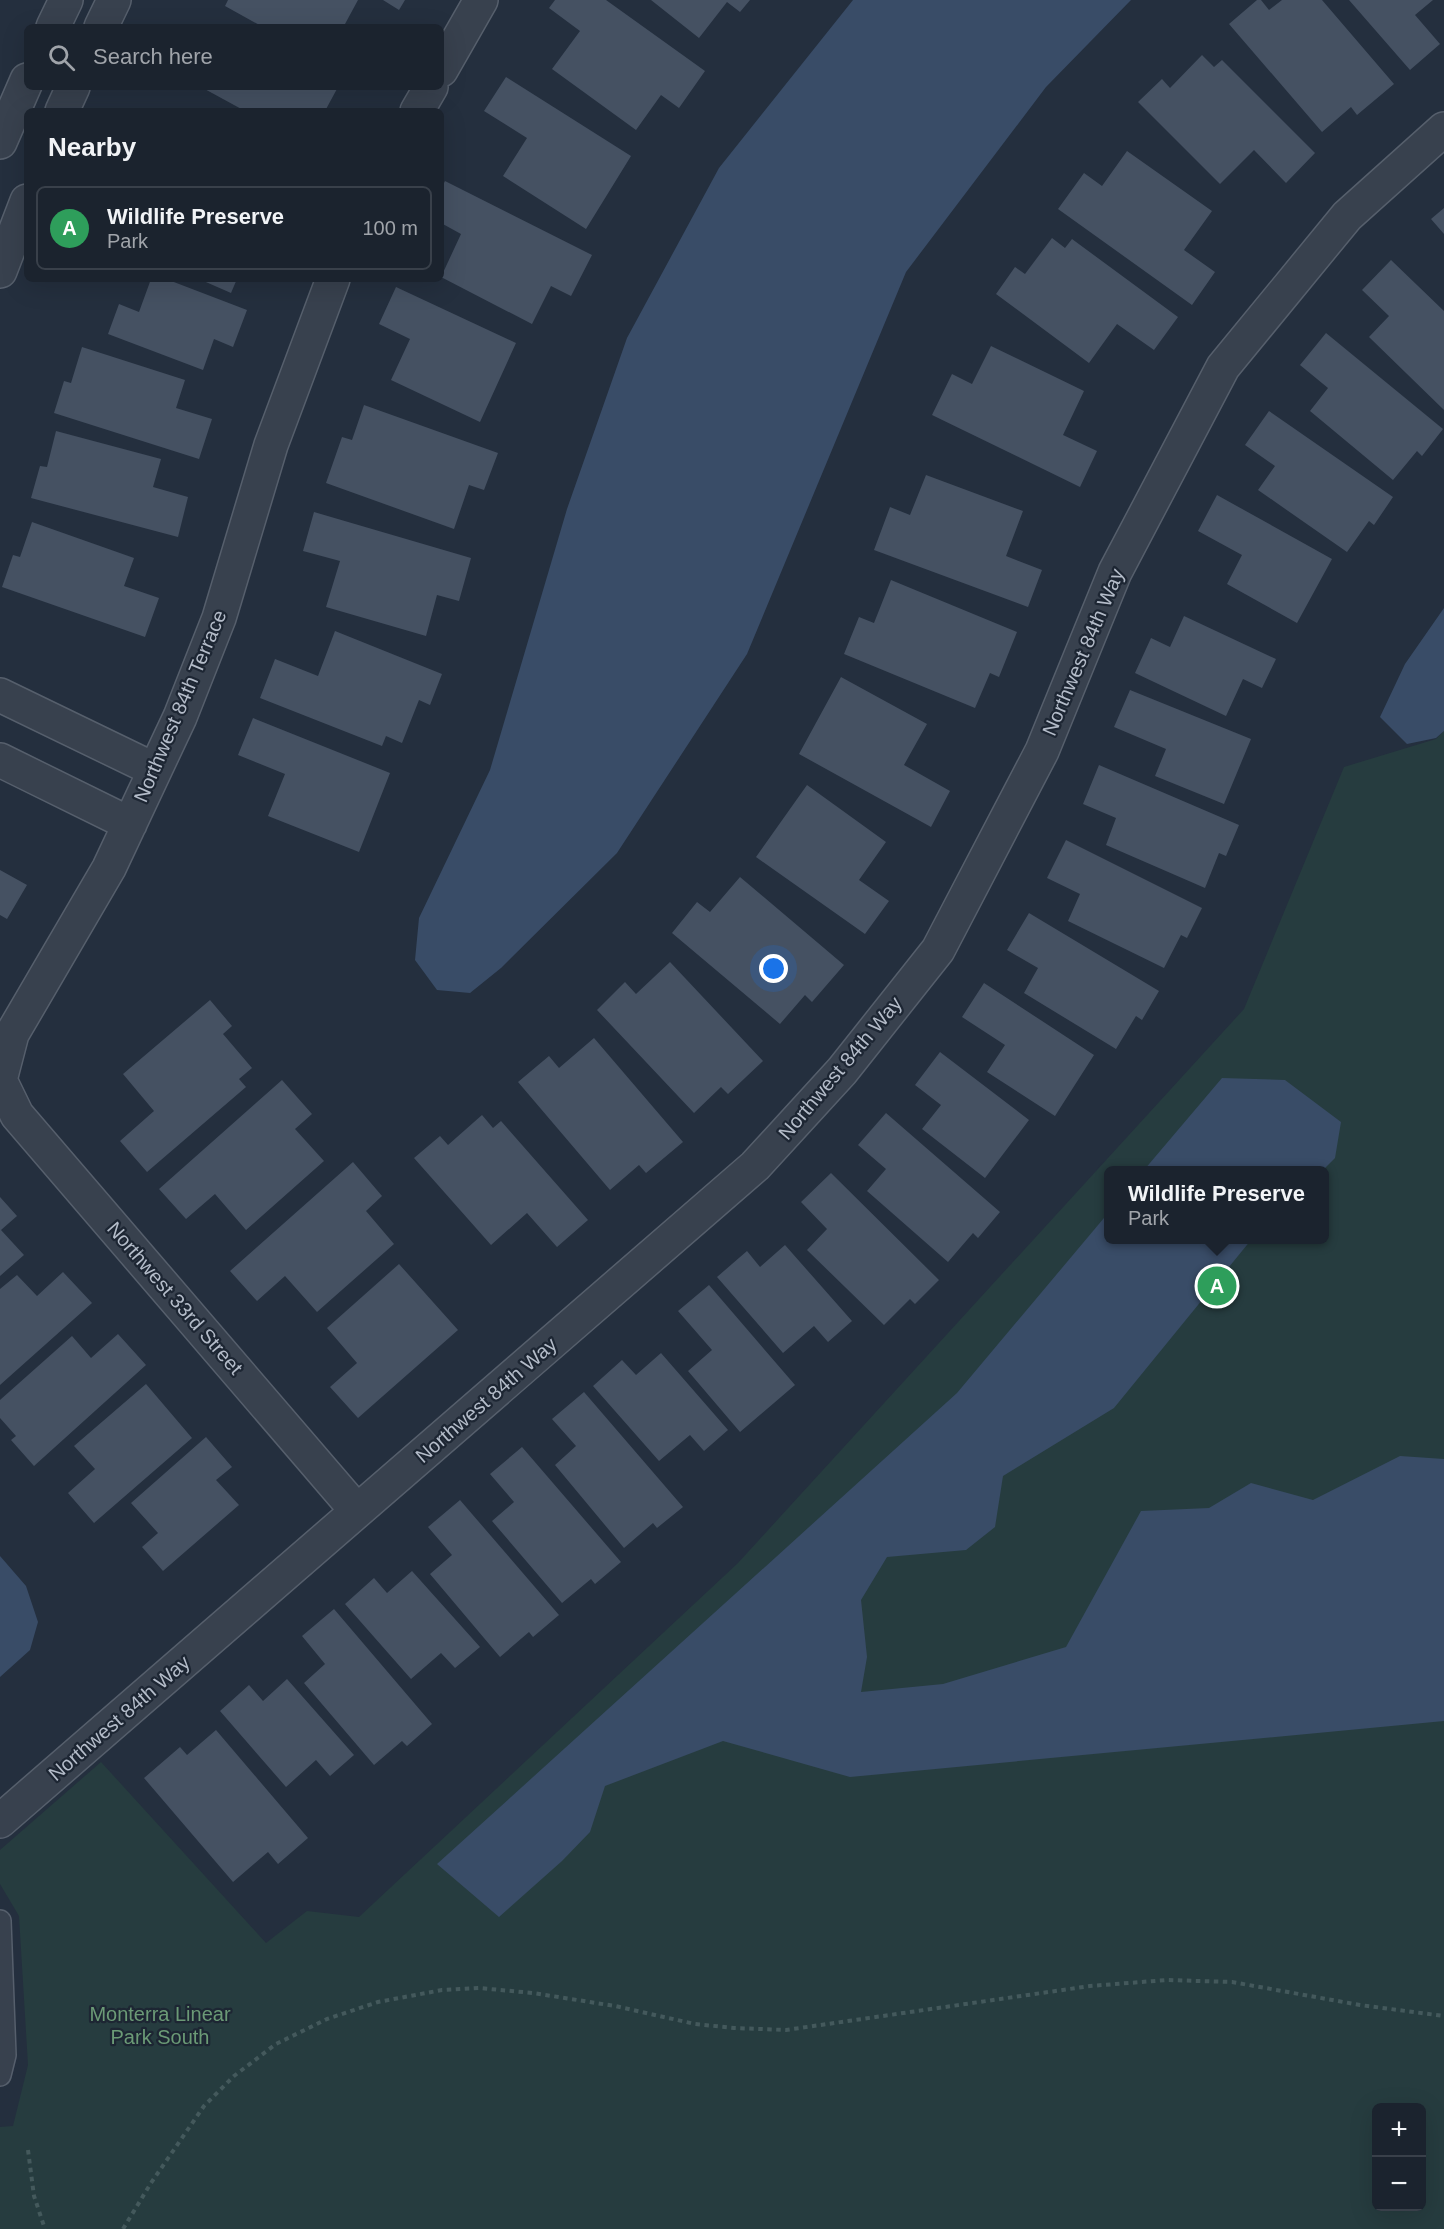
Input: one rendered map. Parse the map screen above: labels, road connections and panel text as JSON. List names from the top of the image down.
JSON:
{
  "streets": {
    "street": ["Northwest 84th Way", "Northwest 84th Terrace", "Northwest 33rd Street"]
  },
  "crossings": [
    ["Northwest 84th Way", "Northwest 33rd Street"],
    ["Northwest 84th Terrace", "Northwest 33rd Street"]
  ],
  "parks": ["Monterra Linear Park South"],
  "page": {
    "search": "Search here",
    "heading": "Nearby",
    "list": [
      {
        "mark": "A",
        "name": "Wildlife Preserve",
        "note": "Park",
        "value": "100 m"
      }
    ],
    "popup": ["Wildlife Preserve", "Park"],
    "pins": "A",
    "map_buttons": ["+", "−"]
  }
}
